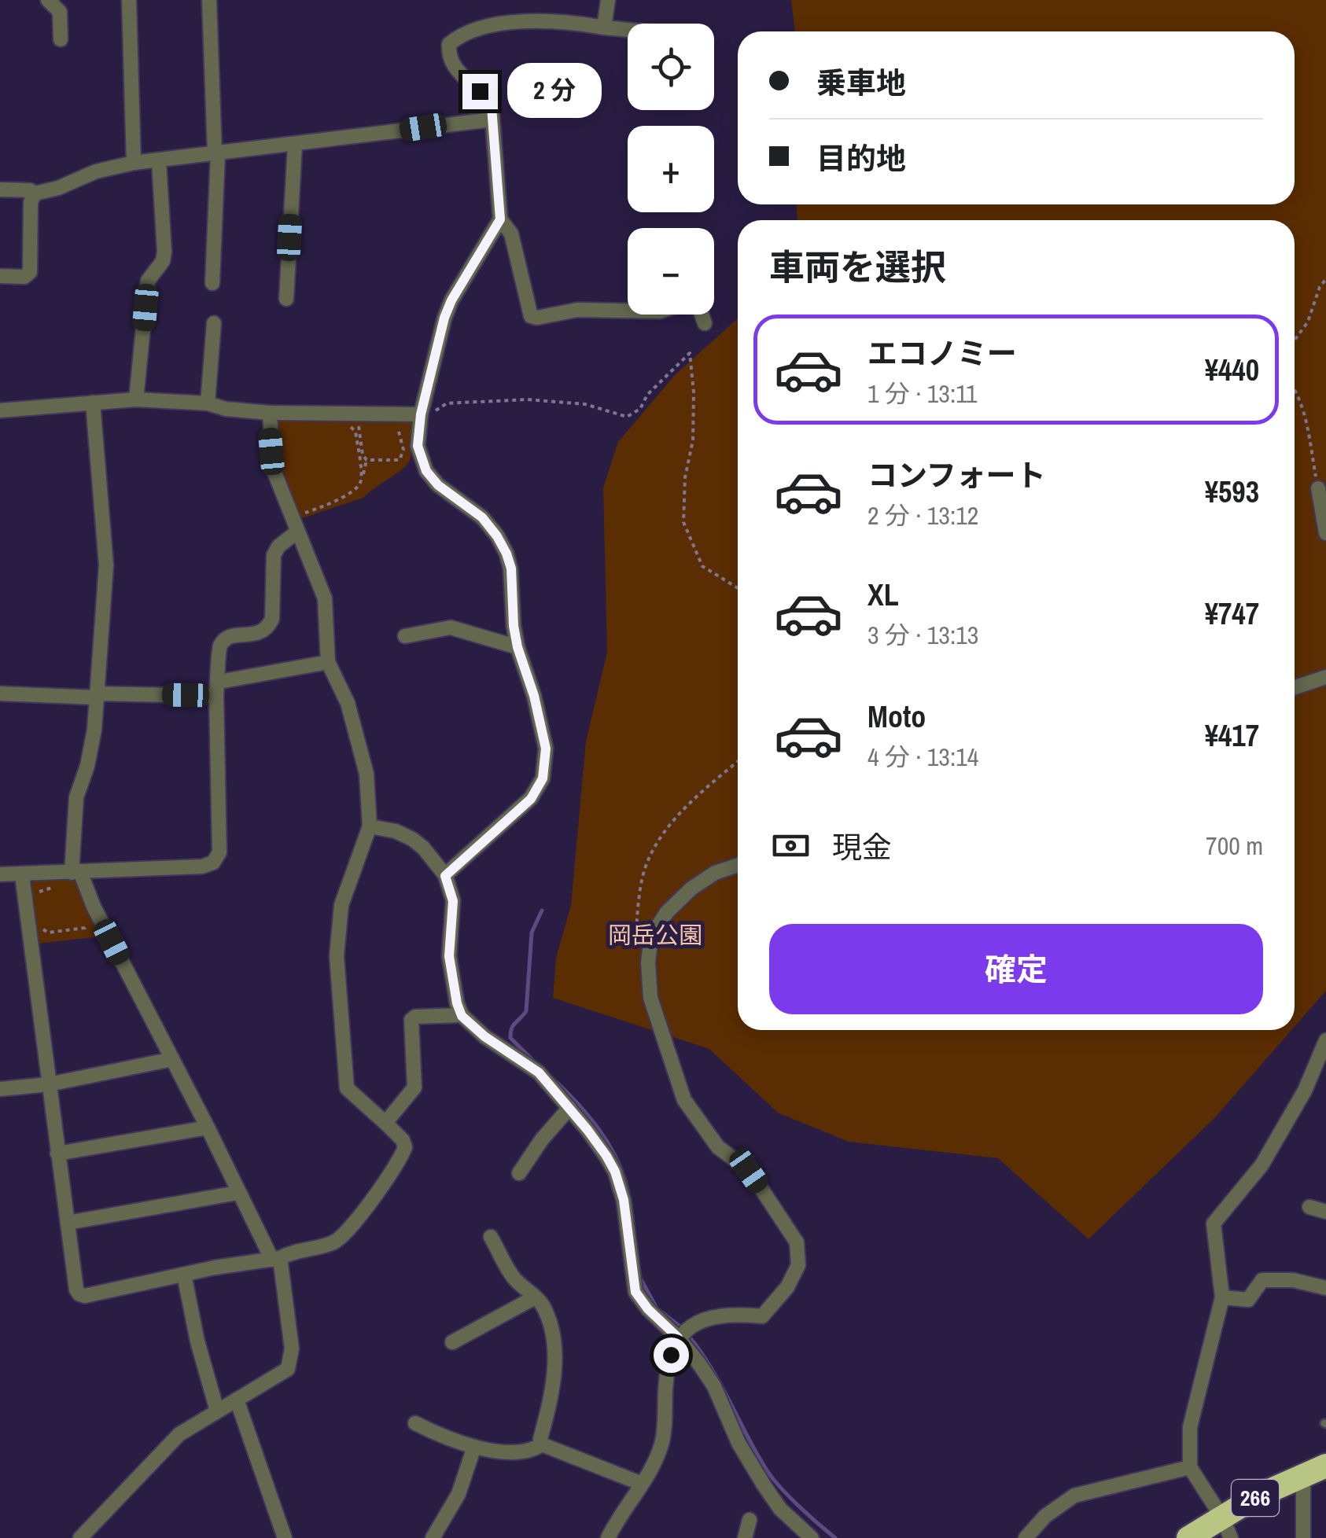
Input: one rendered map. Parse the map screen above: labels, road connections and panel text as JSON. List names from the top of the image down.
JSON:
{
  "streets": {
    "highway": ["266"]
  },
  "parks": ["岡岳公園"],
  "page": {
    "map_buttons": ["+", "−"],
    "banner": ["乗車地", "目的地"],
    "bubble": "2 分",
    "heading": "車両を選択",
    "list": [
      {
        "name": "エコノミー",
        "note": "1 分 · 13:11",
        "value": "¥440"
      },
      {
        "name": "コンフォート",
        "note": "2 分 · 13:12",
        "value": "¥593"
      },
      {
        "name": "XL",
        "note": "3 分 · 13:13",
        "value": "¥747"
      },
      {
        "name": "Moto",
        "note": "4 分 · 13:14",
        "value": "¥417"
      }
    ],
    "pay": ["現金", "700 m"],
    "buttons": "確定"
  }
}
